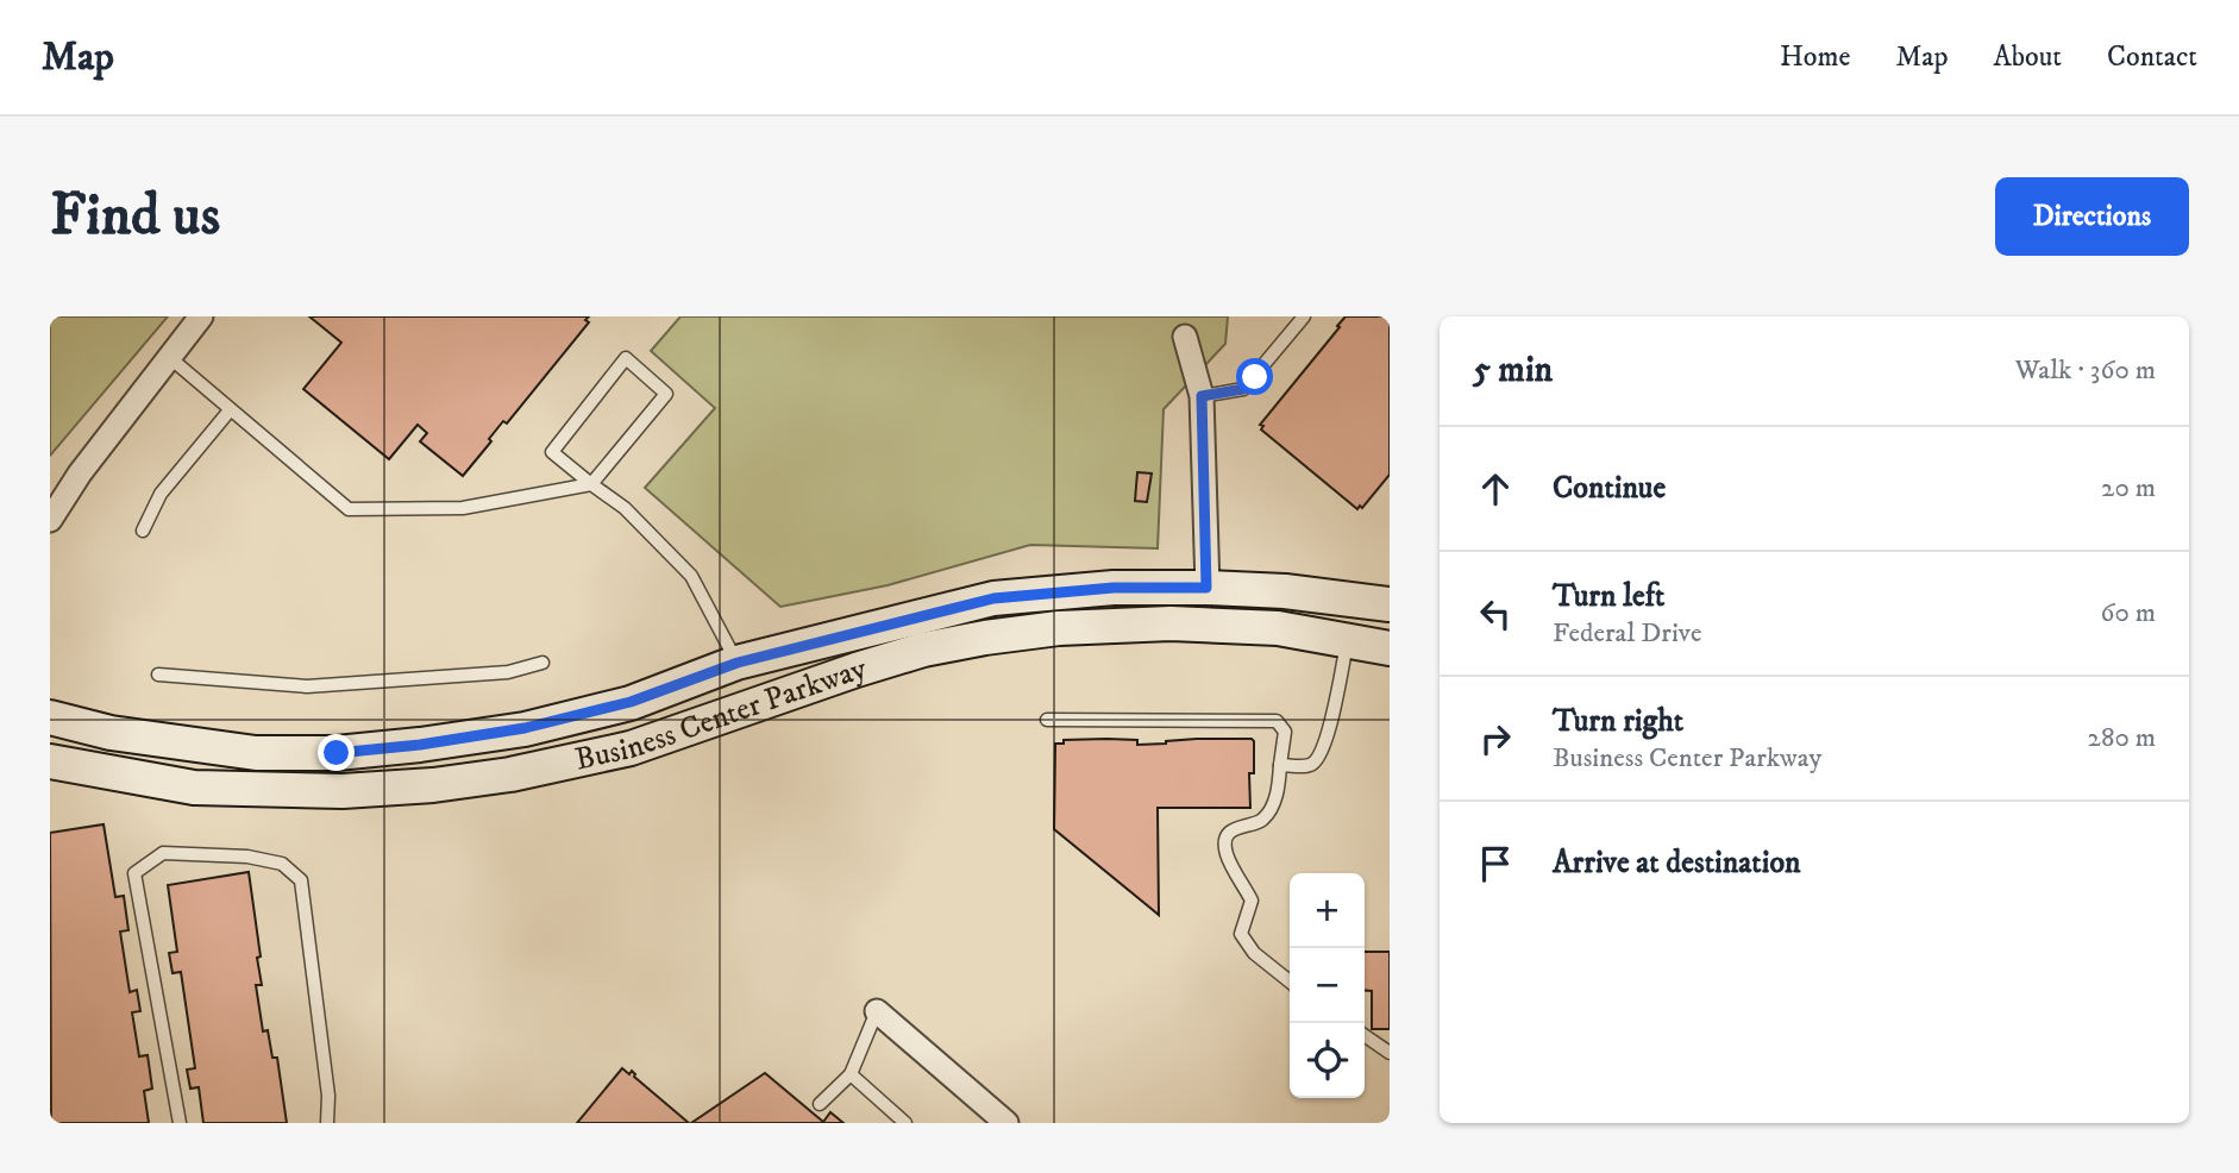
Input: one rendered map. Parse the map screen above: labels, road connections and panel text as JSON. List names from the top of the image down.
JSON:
{
  "streets": {
    "main road": ["Business Center Parkway"]
  },
  "page": {
    "header": "Map",
    "nav": [
      "Home",
      "Map",
      "About",
      "Contact"
    ],
    "buttons": "Directions",
    "title": "Find us",
    "heading": ["5 min", "Walk · 360 m"],
    "list": [
      ["Continue", "20 m"],
      ["Turn left", "Federal Drive", "60 m"],
      ["Turn right", "Business Center Parkway", "280 m"],
      "Arrive at destination"
    ],
    "map_buttons": ["+", "−"]
  }
}
